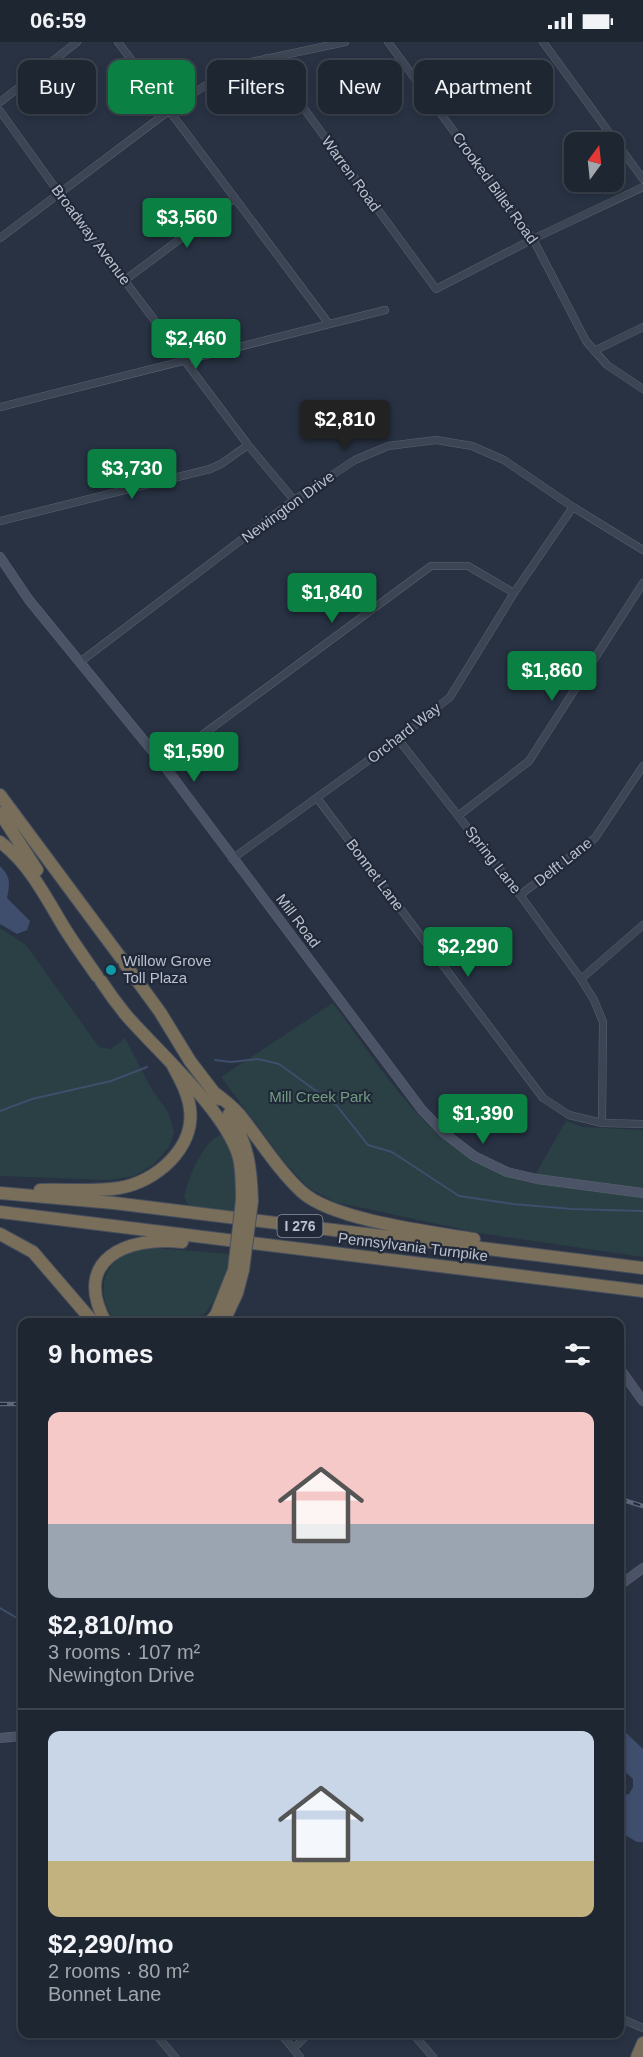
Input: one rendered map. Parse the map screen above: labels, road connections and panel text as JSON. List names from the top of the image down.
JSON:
{
  "streets": {
    "highway": ["I 276", "Pennsylvania Turnpike"],
    "street": [
      "Warren Road",
      "Crooked Billet Road",
      "Broadway Avenue",
      "Newington Drive",
      "Orchard Way",
      "Spring Lane",
      "Delft Lane",
      "Bonnet Lane",
      "Mill Road"
    ]
  },
  "crossings": [
    ["Warren Road", "Crooked Billet Road"],
    ["Broadway Avenue", "Newington Drive"],
    ["Newington Drive", "Orchard Way"],
    ["Newington Drive", "Mill Road"],
    ["Orchard Way", "Spring Lane"],
    ["Orchard Way", "Bonnet Lane"],
    ["Orchard Way", "Mill Road"],
    ["Spring Lane", "Delft Lane"],
    ["Spring Lane", "Bonnet Lane"]
  ],
  "parks": ["Mill Creek Park"],
  "places": ["Willow Grove Toll Plaza"],
  "north": "top",
  "page": {
    "status": "06:59",
    "chip": [
      "Buy",
      "Rent",
      "Filters",
      "New",
      "Apartment"
    ],
    "price": [
      "$3,560",
      "$2,460",
      "$2,810",
      "$3,730",
      "$1,840",
      "$1,860",
      "$1,590",
      "$2,290",
      "$1,390"
    ],
    "heading": "9 homes",
    "list": [
      {
        "name": "$2,810/mo",
        "note": "3 rooms · 107 m² · Newington Drive"
      },
      {
        "name": "$2,290/mo",
        "note": "2 rooms · 80 m² · Bonnet Lane"
      }
    ]
  }
}
